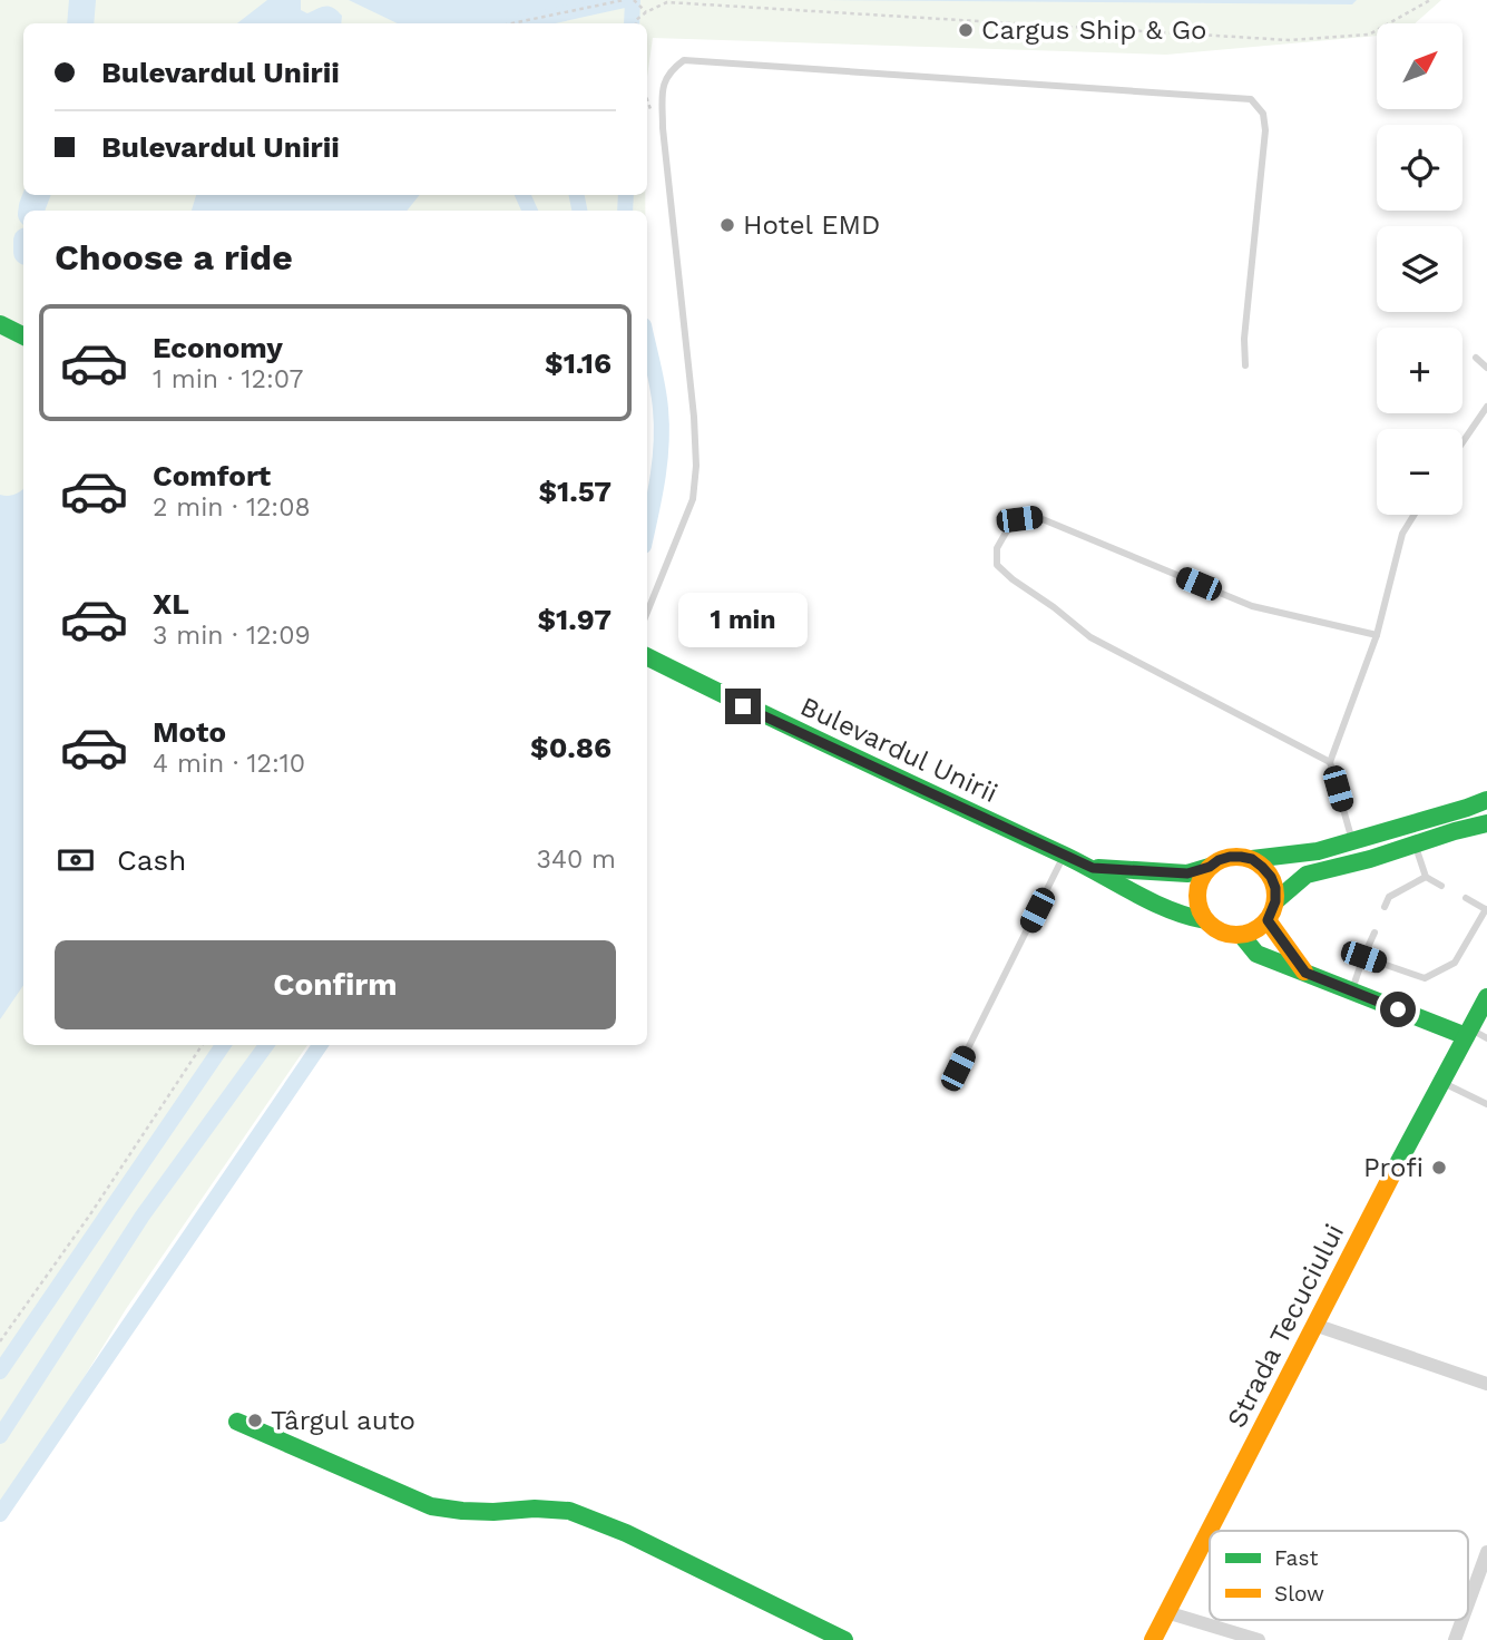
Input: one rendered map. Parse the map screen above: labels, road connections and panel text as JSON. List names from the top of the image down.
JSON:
{
  "streets": {
    "main road": ["Bulevardul Unirii", "Strada Tecuciului"]
  },
  "places": [
    "Cargus Ship & Go",
    "Hotel EMD",
    "Profi",
    "Târgul auto"
  ],
  "legend": ["Fast", "Slow"],
  "north": "top right",
  "page": {
    "map_buttons": ["+", "−"],
    "banner": ["Bulevardul Unirii", "Bulevardul Unirii"],
    "heading": "Choose a ride",
    "list": [
      {
        "name": "Economy",
        "note": "1 min · 12:07",
        "value": "$1.16"
      },
      {
        "name": "Comfort",
        "note": "2 min · 12:08",
        "value": "$1.57"
      },
      {
        "name": "XL",
        "note": "3 min · 12:09",
        "value": "$1.97"
      },
      {
        "name": "Moto",
        "note": "4 min · 12:10",
        "value": "$0.86"
      }
    ],
    "bubble": "1 min",
    "pay": ["Cash", "340 m"],
    "buttons": "Confirm"
  }
}
